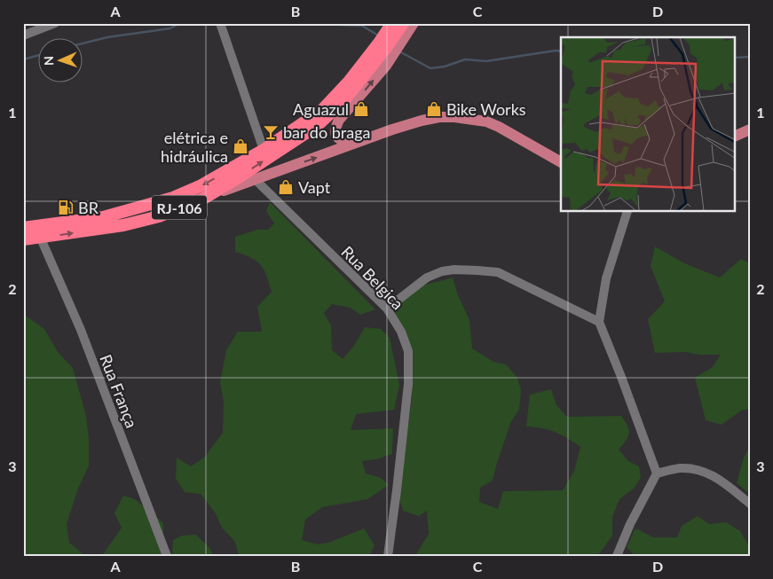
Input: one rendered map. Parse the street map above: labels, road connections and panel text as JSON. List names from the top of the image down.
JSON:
{
  "streets": {
    "highway": ["RJ-106"],
    "street": ["Rua Belgica", "Rua França"]
  },
  "crossings": [
    ["RJ-106", "Rua França"]
  ],
  "places": {
    "shop": [
      "Aguazul",
      "Bike Works",
      "elétrica e hidráulica",
      "Vapt"
    ],
    "bar": ["bar do braga"],
    "fuel station": ["BR"]
  },
  "north": "left",
  "grid": {
    "columns": [
      "A",
      "B",
      "C",
      "D"
    ],
    "rows": ["1", "2", "3"]
  }
}
